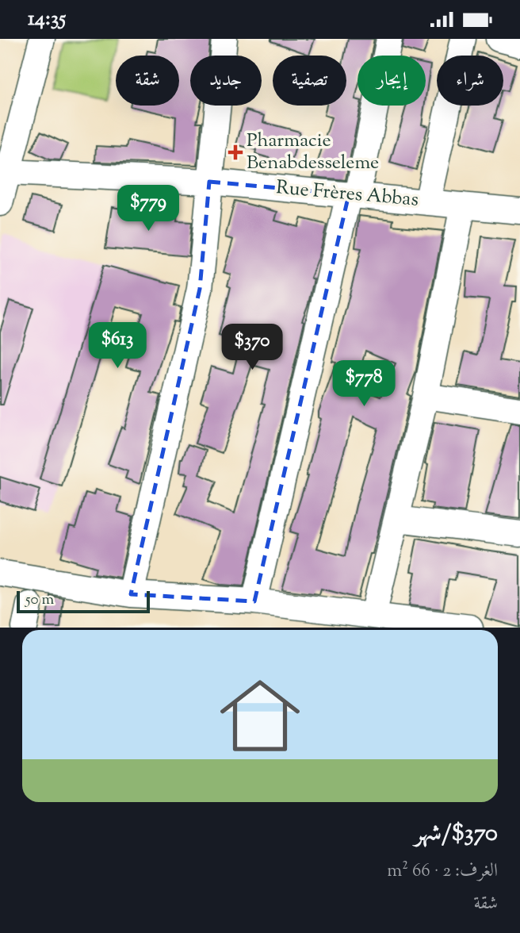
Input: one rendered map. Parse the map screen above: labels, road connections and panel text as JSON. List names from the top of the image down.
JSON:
{
  "streets": {
    "street": ["Rue Frères Abbas"]
  },
  "places": {
    "health": ["Pharmacie Benabdesseleme"]
  },
  "scale_bar": "50 m",
  "page": {
    "status": "14:35",
    "chip": [
      "شراء",
      "إيجار",
      "تصفية",
      "جديد",
      "شقة"
    ],
    "price": [
      "$779",
      "$613",
      "$370",
      "$778"
    ],
    "scale": "50 m",
    "list": [
      {
        "name": "$370/شهر",
        "note": "الغرف: 2 · 66 m² · شقة"
      }
    ]
  }
}
